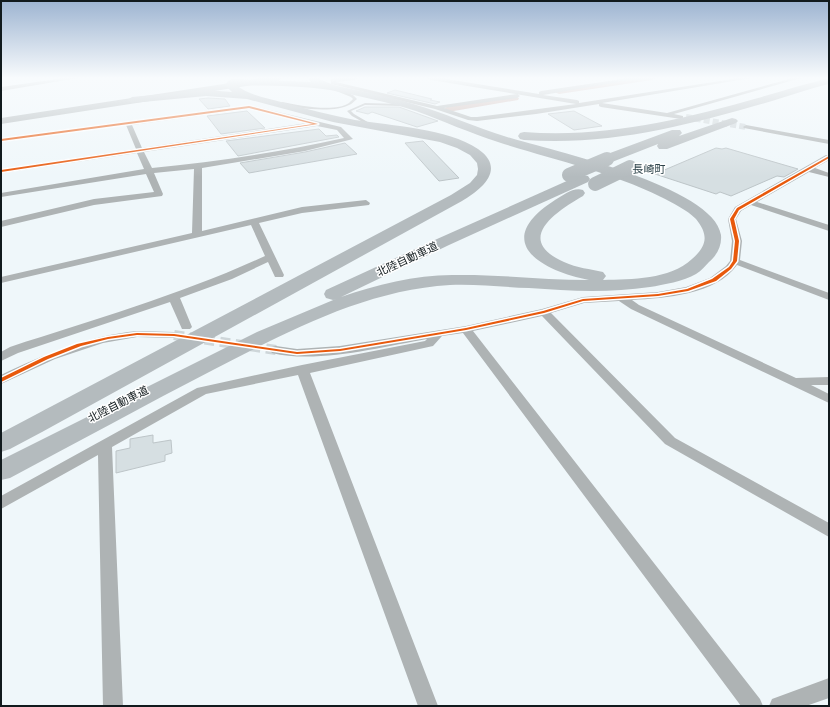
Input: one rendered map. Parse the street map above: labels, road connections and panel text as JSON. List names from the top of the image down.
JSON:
{
  "streets": {
    "highway": ["北陸自動車道"]
  },
  "districts": ["長崎町"]
}
